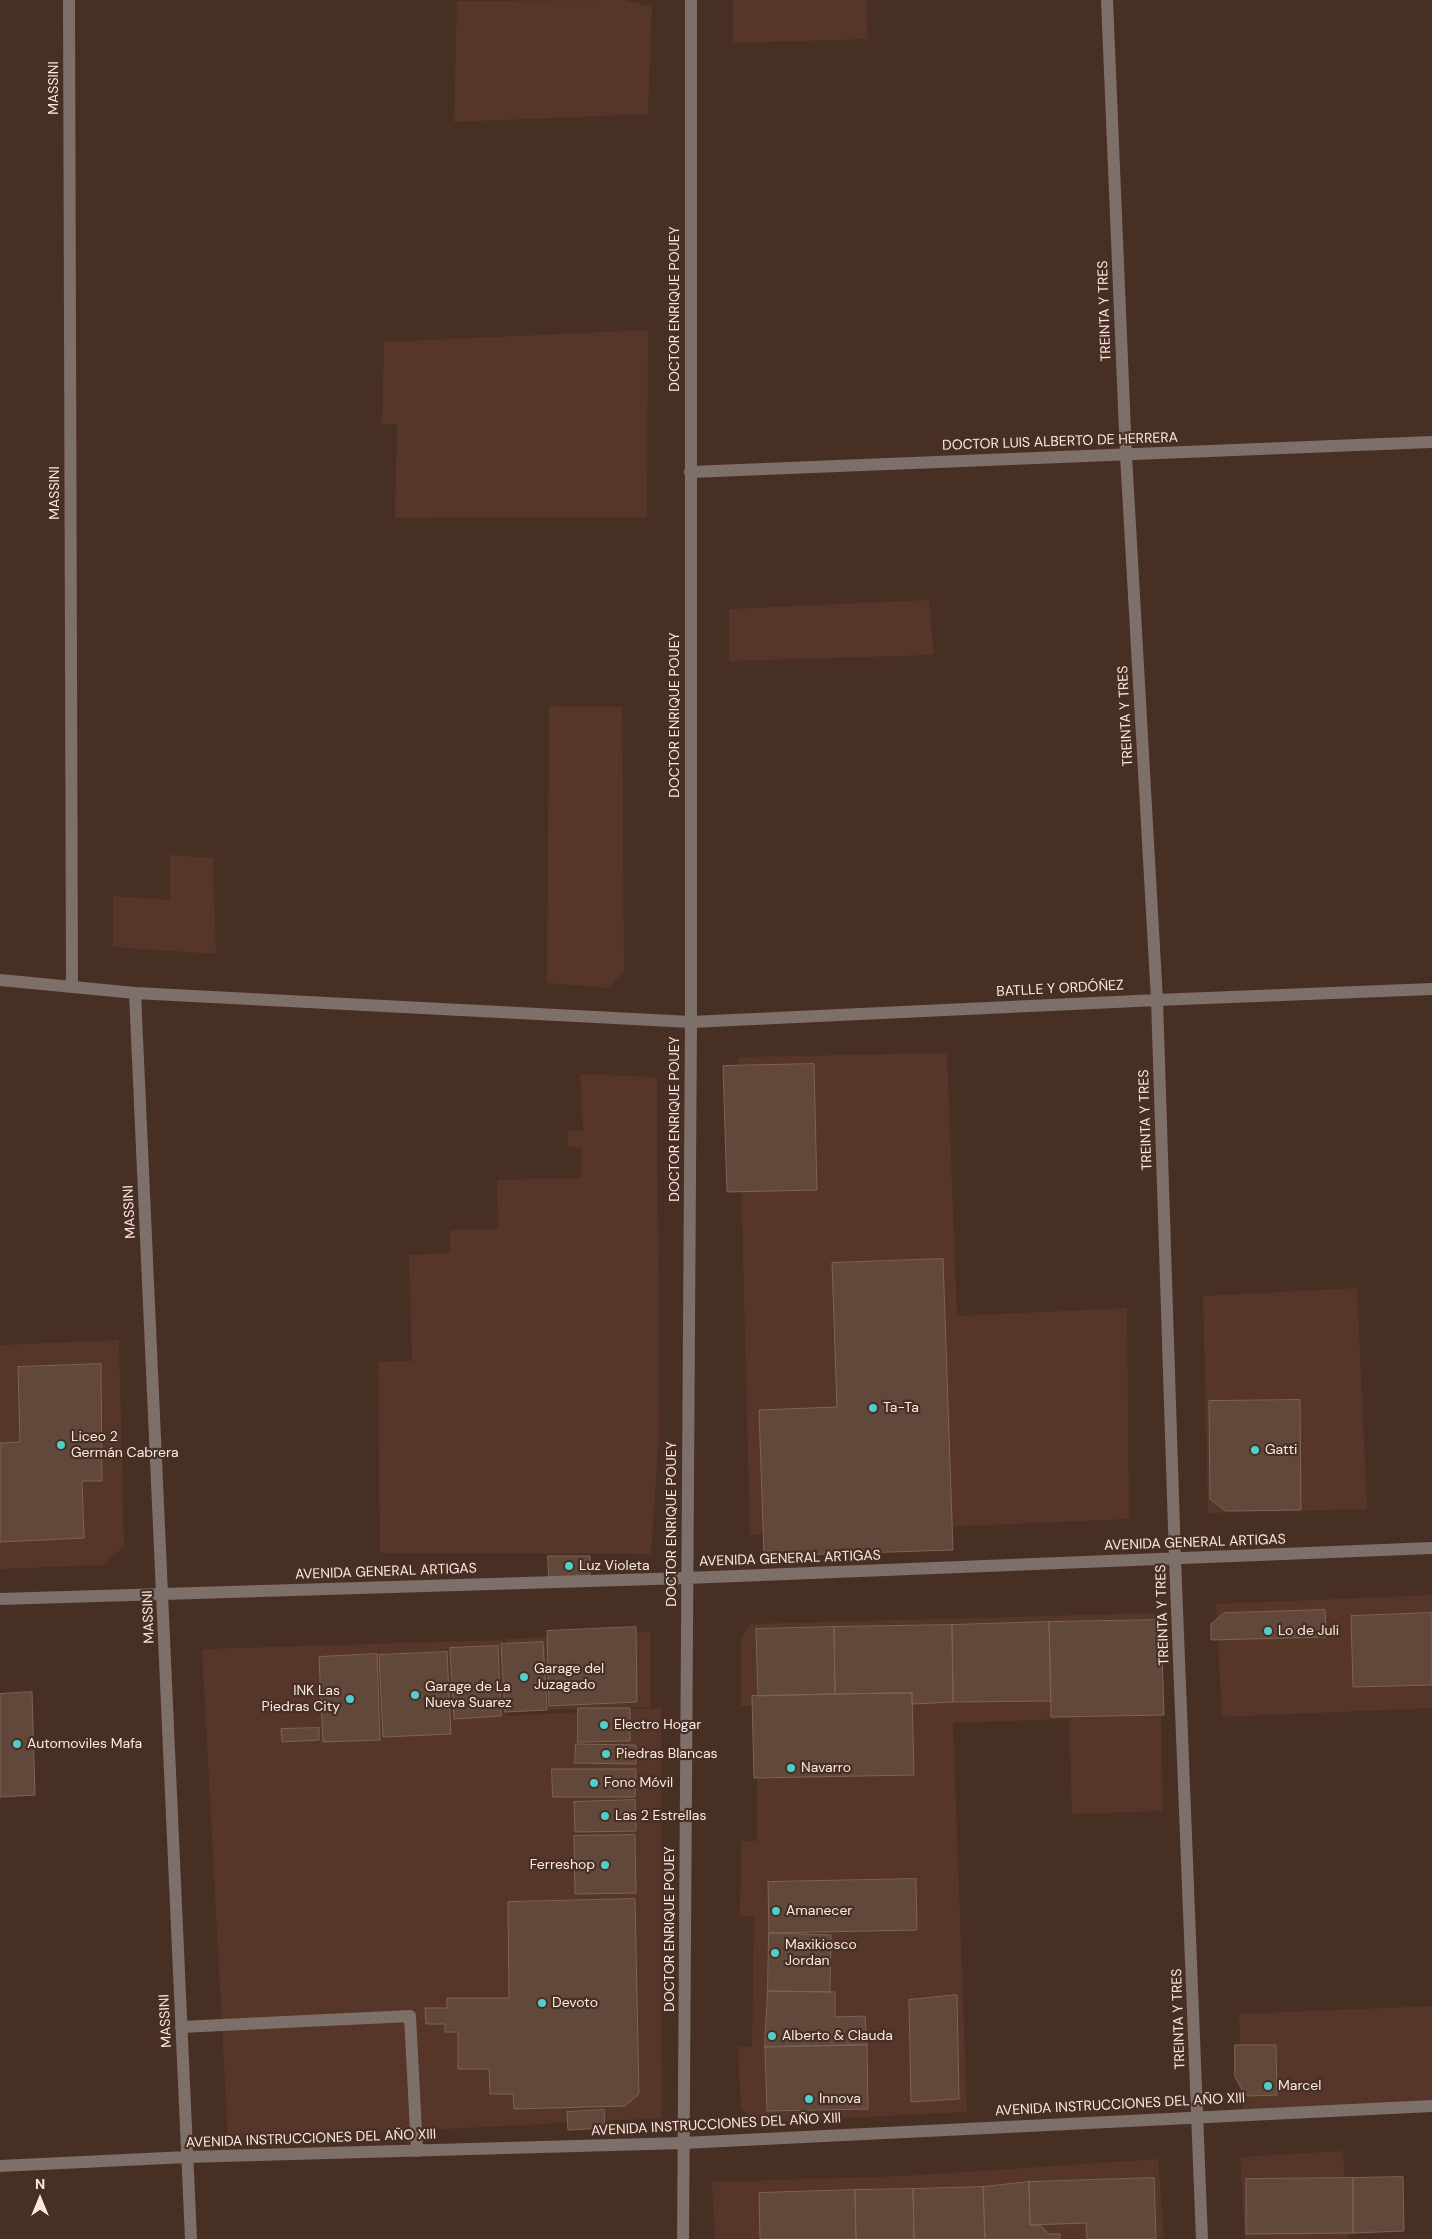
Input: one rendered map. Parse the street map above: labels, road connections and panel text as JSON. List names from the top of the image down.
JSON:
{
  "streets": {
    "street": [
      "MASSINI",
      "DOCTOR ENRIQUE POUEY",
      "TREINTA Y TRES",
      "DOCTOR LUIS ALBERTO DE HERRERA",
      "BATLLE Y ORDÓÑEZ",
      "AVENIDA GENERAL ARTIGAS",
      "AVENIDA INSTRUCCIONES DEL AÑO XIII"
    ]
  },
  "crossings": [
    ["MASSINI", "BATLLE Y ORDÓÑEZ"],
    ["MASSINI", "AVENIDA GENERAL ARTIGAS"],
    ["MASSINI", "AVENIDA INSTRUCCIONES DEL AÑO XIII"],
    ["DOCTOR ENRIQUE POUEY", "DOCTOR LUIS ALBERTO DE HERRERA"],
    ["DOCTOR ENRIQUE POUEY", "BATLLE Y ORDÓÑEZ"],
    ["DOCTOR ENRIQUE POUEY", "AVENIDA GENERAL ARTIGAS"],
    ["DOCTOR ENRIQUE POUEY", "AVENIDA INSTRUCCIONES DEL AÑO XIII"],
    ["TREINTA Y TRES", "DOCTOR LUIS ALBERTO DE HERRERA"],
    ["TREINTA Y TRES", "BATLLE Y ORDÓÑEZ"],
    ["TREINTA Y TRES", "AVENIDA GENERAL ARTIGAS"],
    ["TREINTA Y TRES", "AVENIDA INSTRUCCIONES DEL AÑO XIII"]
  ],
  "places": [
    "Ta-Ta",
    "Liceo 2 Germán Cabrera",
    "Gatti",
    "Luz Violeta",
    "Lo de Juli",
    "Garage del Juzagado",
    "Garage de La Nueva Suarez",
    "INK Las Piedras City",
    "Electro Hogar",
    "Automoviles Mafa",
    "Piedras Blancas",
    "Navarro",
    "Fono Móvil",
    "Las 2 Estrellas",
    "Ferreshop",
    "Amanecer",
    "Maxikiosco Jordan",
    "Devoto",
    "Alberto & Clauda",
    "Marcel",
    "Innova"
  ],
  "north": "top"
}
